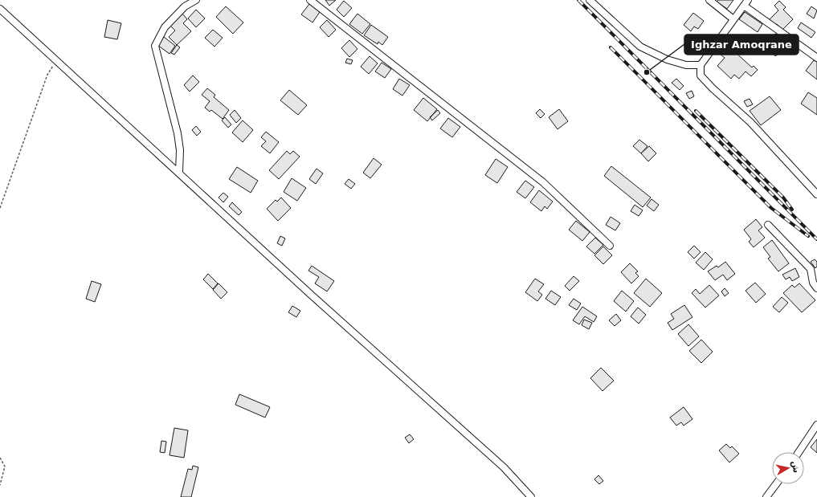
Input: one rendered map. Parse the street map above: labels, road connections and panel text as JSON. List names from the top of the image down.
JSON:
{
  "places": ["Ighzar Amoqrane"],
  "north": "right"
}
